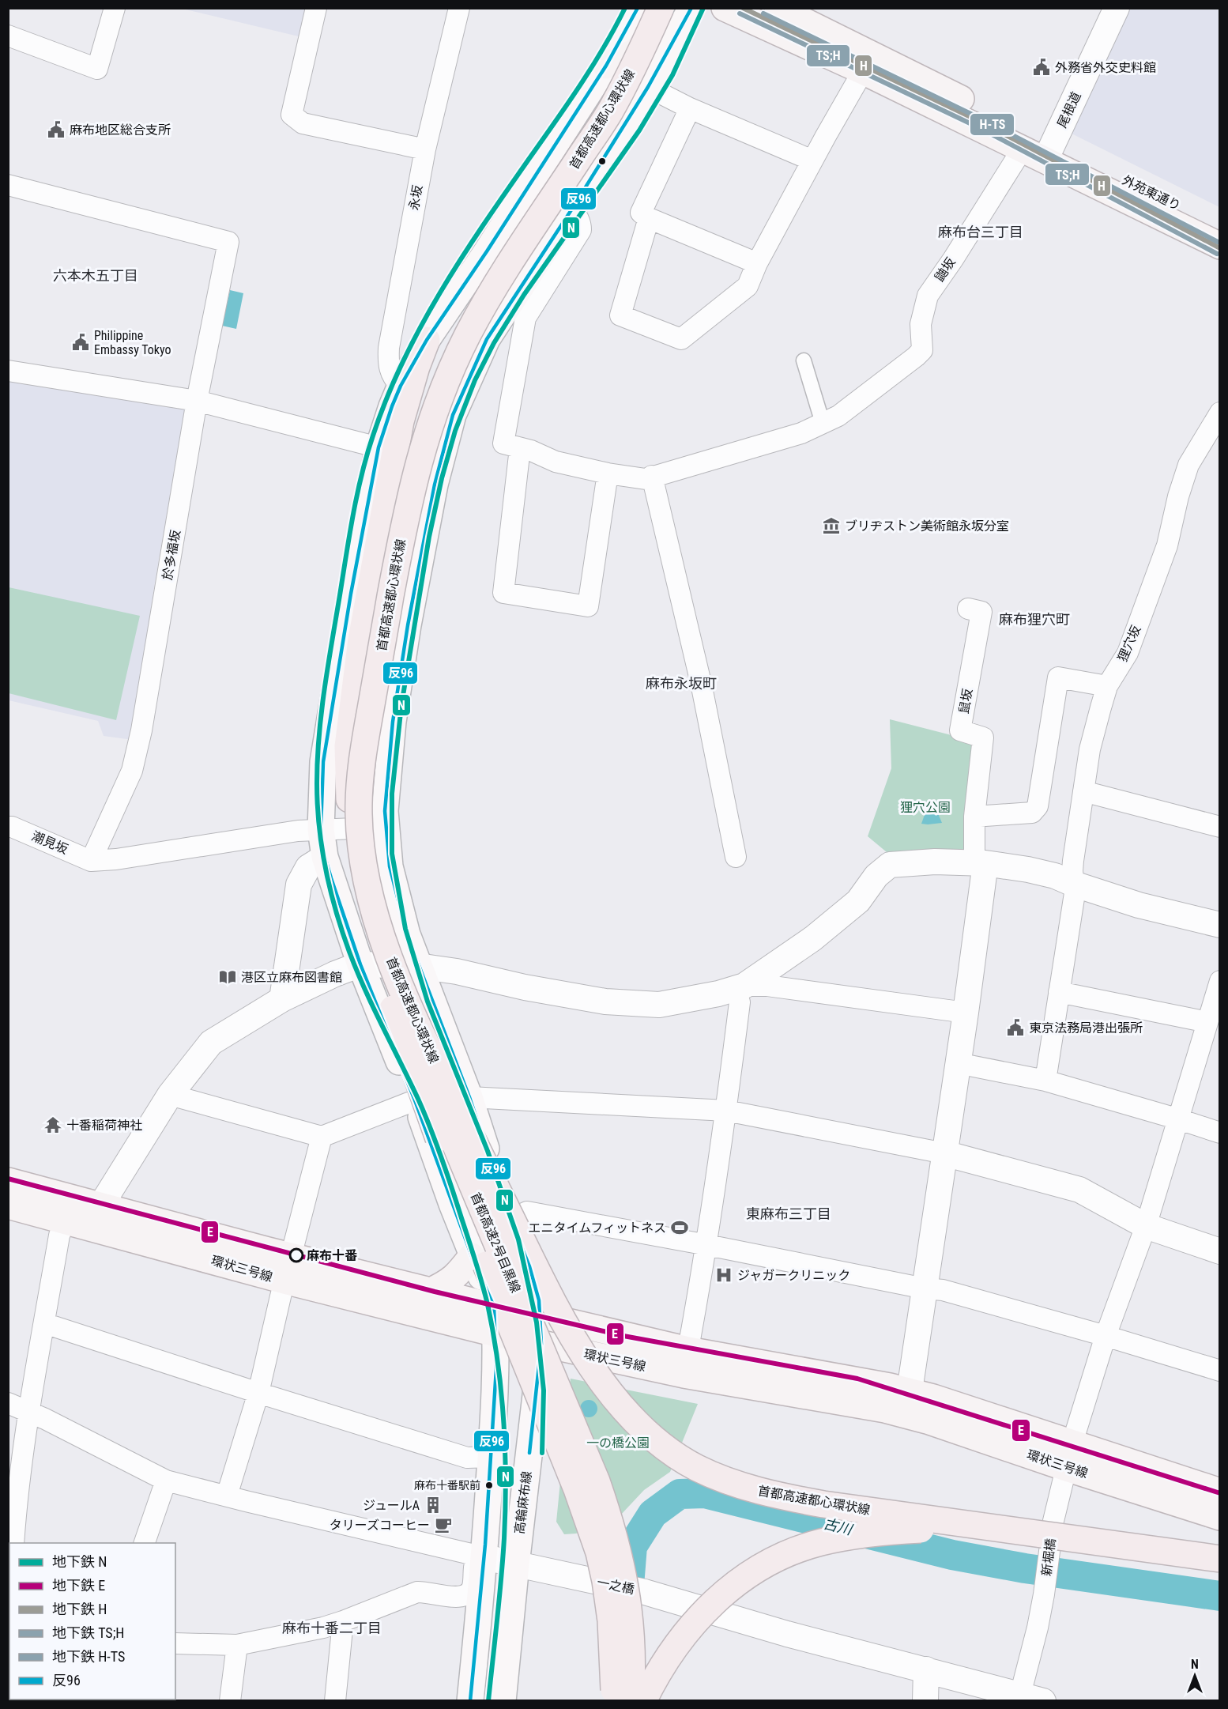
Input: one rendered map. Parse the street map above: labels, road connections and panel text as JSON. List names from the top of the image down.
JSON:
{
  "streets": {
    "highway": ["首都高速都心環状線", "首都高速2号目黒線"],
    "main road": ["外苑東通り", "環状三号線", "高輪麻布線"],
    "street": [
      "尾根道",
      "永坂",
      "鼬坂",
      "於多福坂",
      "狸穴坂",
      "鼠坂",
      "潮見坂",
      "新堀橋",
      "一之橋"
    ]
  },
  "crossings": [
    ["尾根道", "外苑東通り"],
    ["尾根道", "鼬坂"],
    ["首都高速都心環状線", "首都高速2号目黒線"],
    ["首都高速都心環状線", "高輪麻布線"],
    ["外苑東通り", "鼬坂"],
    ["於多福坂", "潮見坂"],
    ["環状三号線", "高輪麻布線"],
    ["環状三号線", "新堀橋"],
    ["高輪麻布線", "一之橋"],
    ["新堀橋", "一之橋"]
  ],
  "districts": [
    "麻布台三丁目",
    "六本木五丁目",
    "麻布狸穴町",
    "麻布永坂町",
    "東麻布三丁目",
    "麻布十番二丁目"
  ],
  "water": ["古川"],
  "parks": ["狸穴公園", "一の橋公園"],
  "places": {
    "public building": [
      "外務省外交史料館",
      "麻布地区総合支所",
      "Philippine Embassy Tokyo",
      "東京法務局港出張所"
    ],
    "museum": ["ブリヂストン美術館永坂分室"],
    "library": ["港区立麻布図書館"],
    "temple": ["十番稲荷神社"],
    "sports": ["エニタイムフィットネス"],
    "other": ["麻布十番", "麻布十番駅前"],
    "hospital": ["ジャガークリニック"],
    "building": ["ジュールA"],
    "cafe": ["タリーズコーヒー"]
  },
  "lines": [
    "metro line N",
    "metro line H",
    "transit line 反96",
    "metro line TS;H",
    "metro line H-TS",
    "metro line E"
  ],
  "legend": [
    "地下鉄 N",
    "地下鉄 E",
    "地下鉄 H",
    "地下鉄 TS;H",
    "地下鉄 H-TS",
    "反96"
  ],
  "north": "top"
}
